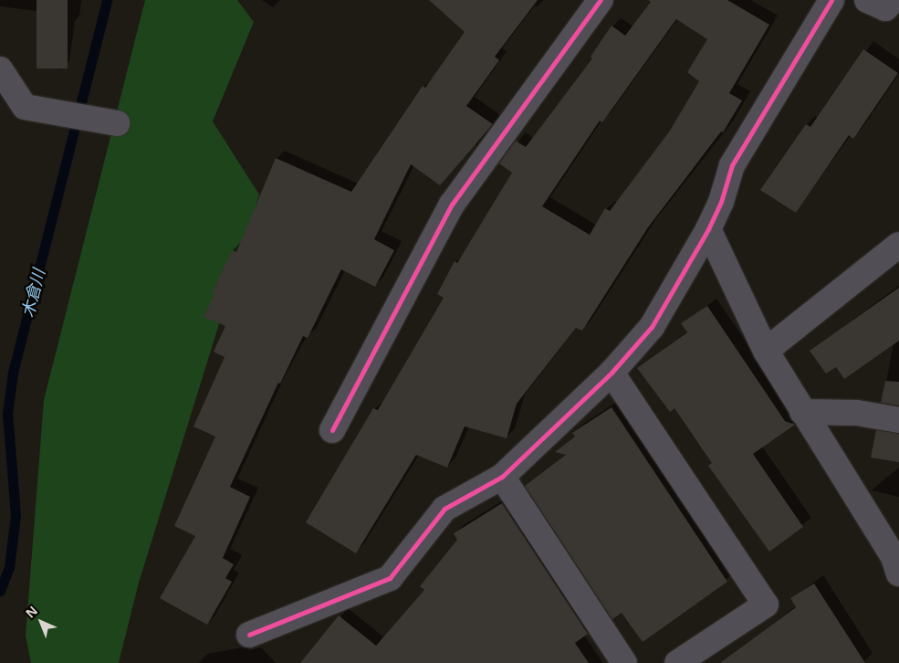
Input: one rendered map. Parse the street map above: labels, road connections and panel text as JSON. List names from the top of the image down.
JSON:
{
  "water": ["木倉川"],
  "north": "top left"
}
